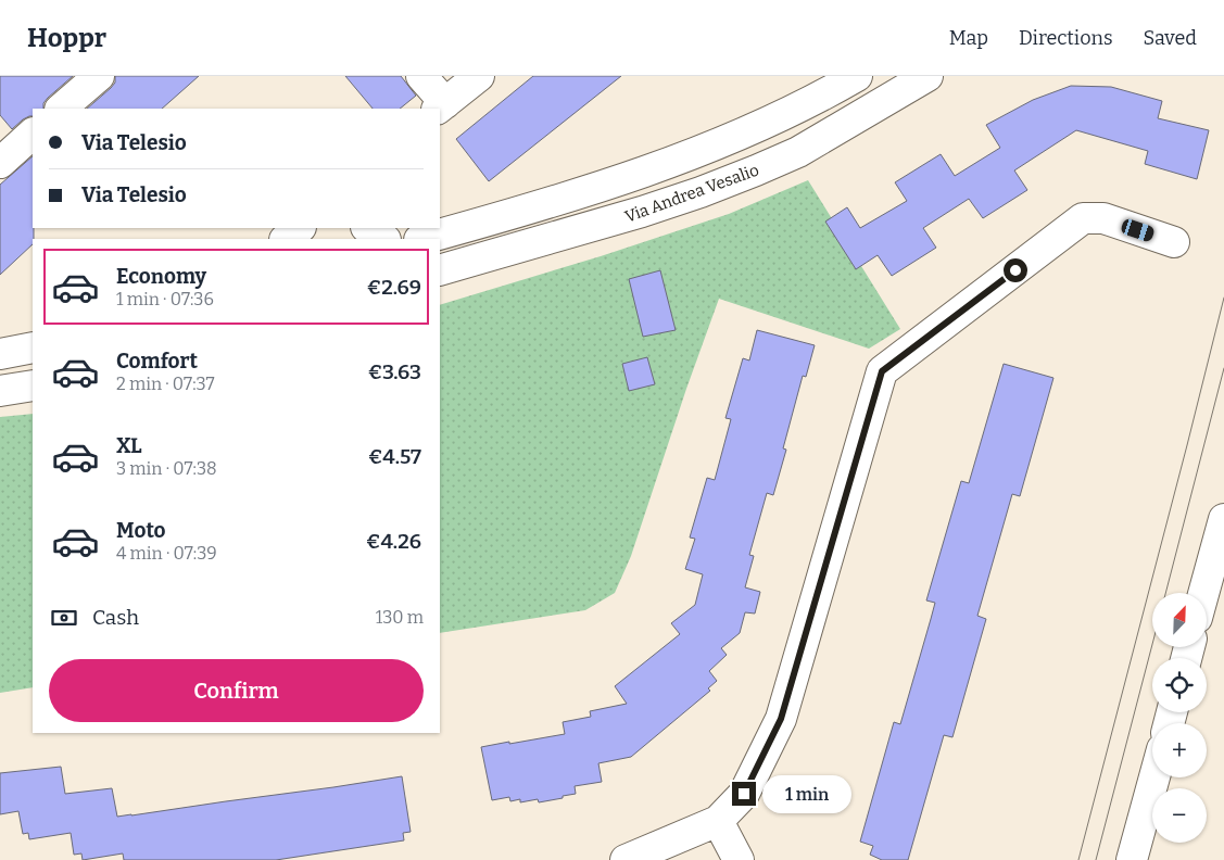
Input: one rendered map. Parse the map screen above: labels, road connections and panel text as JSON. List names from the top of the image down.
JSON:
{
  "streets": {
    "street": ["Via Andrea Vesalio"]
  },
  "north": "top right",
  "page": {
    "header": "Hoppr",
    "nav": ["Map", "Directions", "Saved"],
    "banner": ["Via Telesio", "Via Telesio"],
    "list": [
      {
        "name": "Economy",
        "note": "1 min · 07:36",
        "value": "€2.69"
      },
      {
        "name": "Comfort",
        "note": "2 min · 07:37",
        "value": "€3.63"
      },
      {
        "name": "XL",
        "note": "3 min · 07:38",
        "value": "€4.57"
      },
      {
        "name": "Moto",
        "note": "4 min · 07:39",
        "value": "€4.26"
      }
    ],
    "pay": ["Cash", "130 m"],
    "map_buttons": ["+", "−"],
    "buttons": "Confirm",
    "bubble": "1 min"
  }
}
